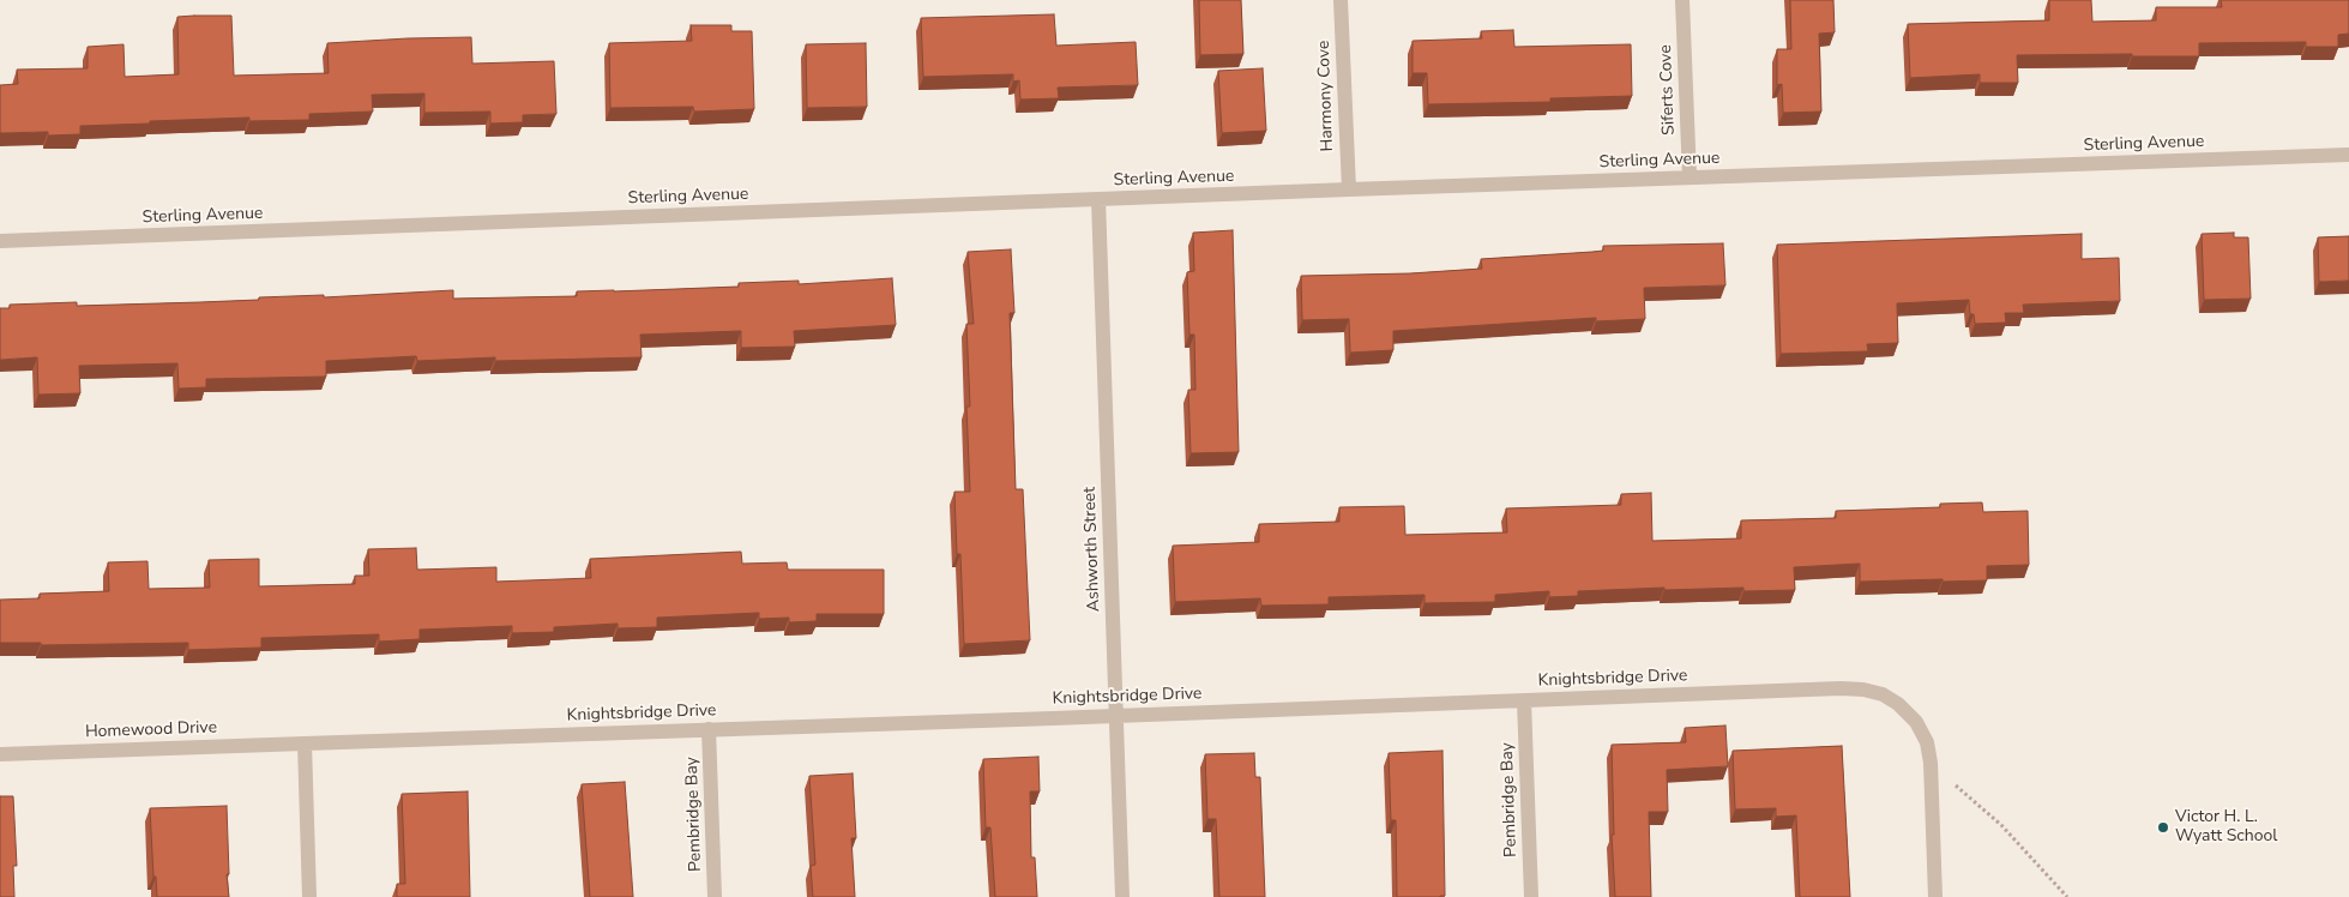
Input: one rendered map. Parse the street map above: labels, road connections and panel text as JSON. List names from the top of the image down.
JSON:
{
  "streets": {
    "street": [
      "Siferts Cove",
      "Harmony Cove",
      "Sterling Avenue",
      "Ashworth Street",
      "Knightsbridge Drive",
      "Homewood Drive",
      "Pembridge Bay"
    ]
  },
  "crossings": [
    ["Siferts Cove", "Sterling Avenue"],
    ["Harmony Cove", "Sterling Avenue"],
    ["Sterling Avenue", "Ashworth Street"],
    ["Ashworth Street", "Knightsbridge Drive"],
    ["Knightsbridge Drive", "Homewood Drive"],
    ["Knightsbridge Drive", "Pembridge Bay"]
  ],
  "places": ["Victor H. L. Wyatt School"]
}
